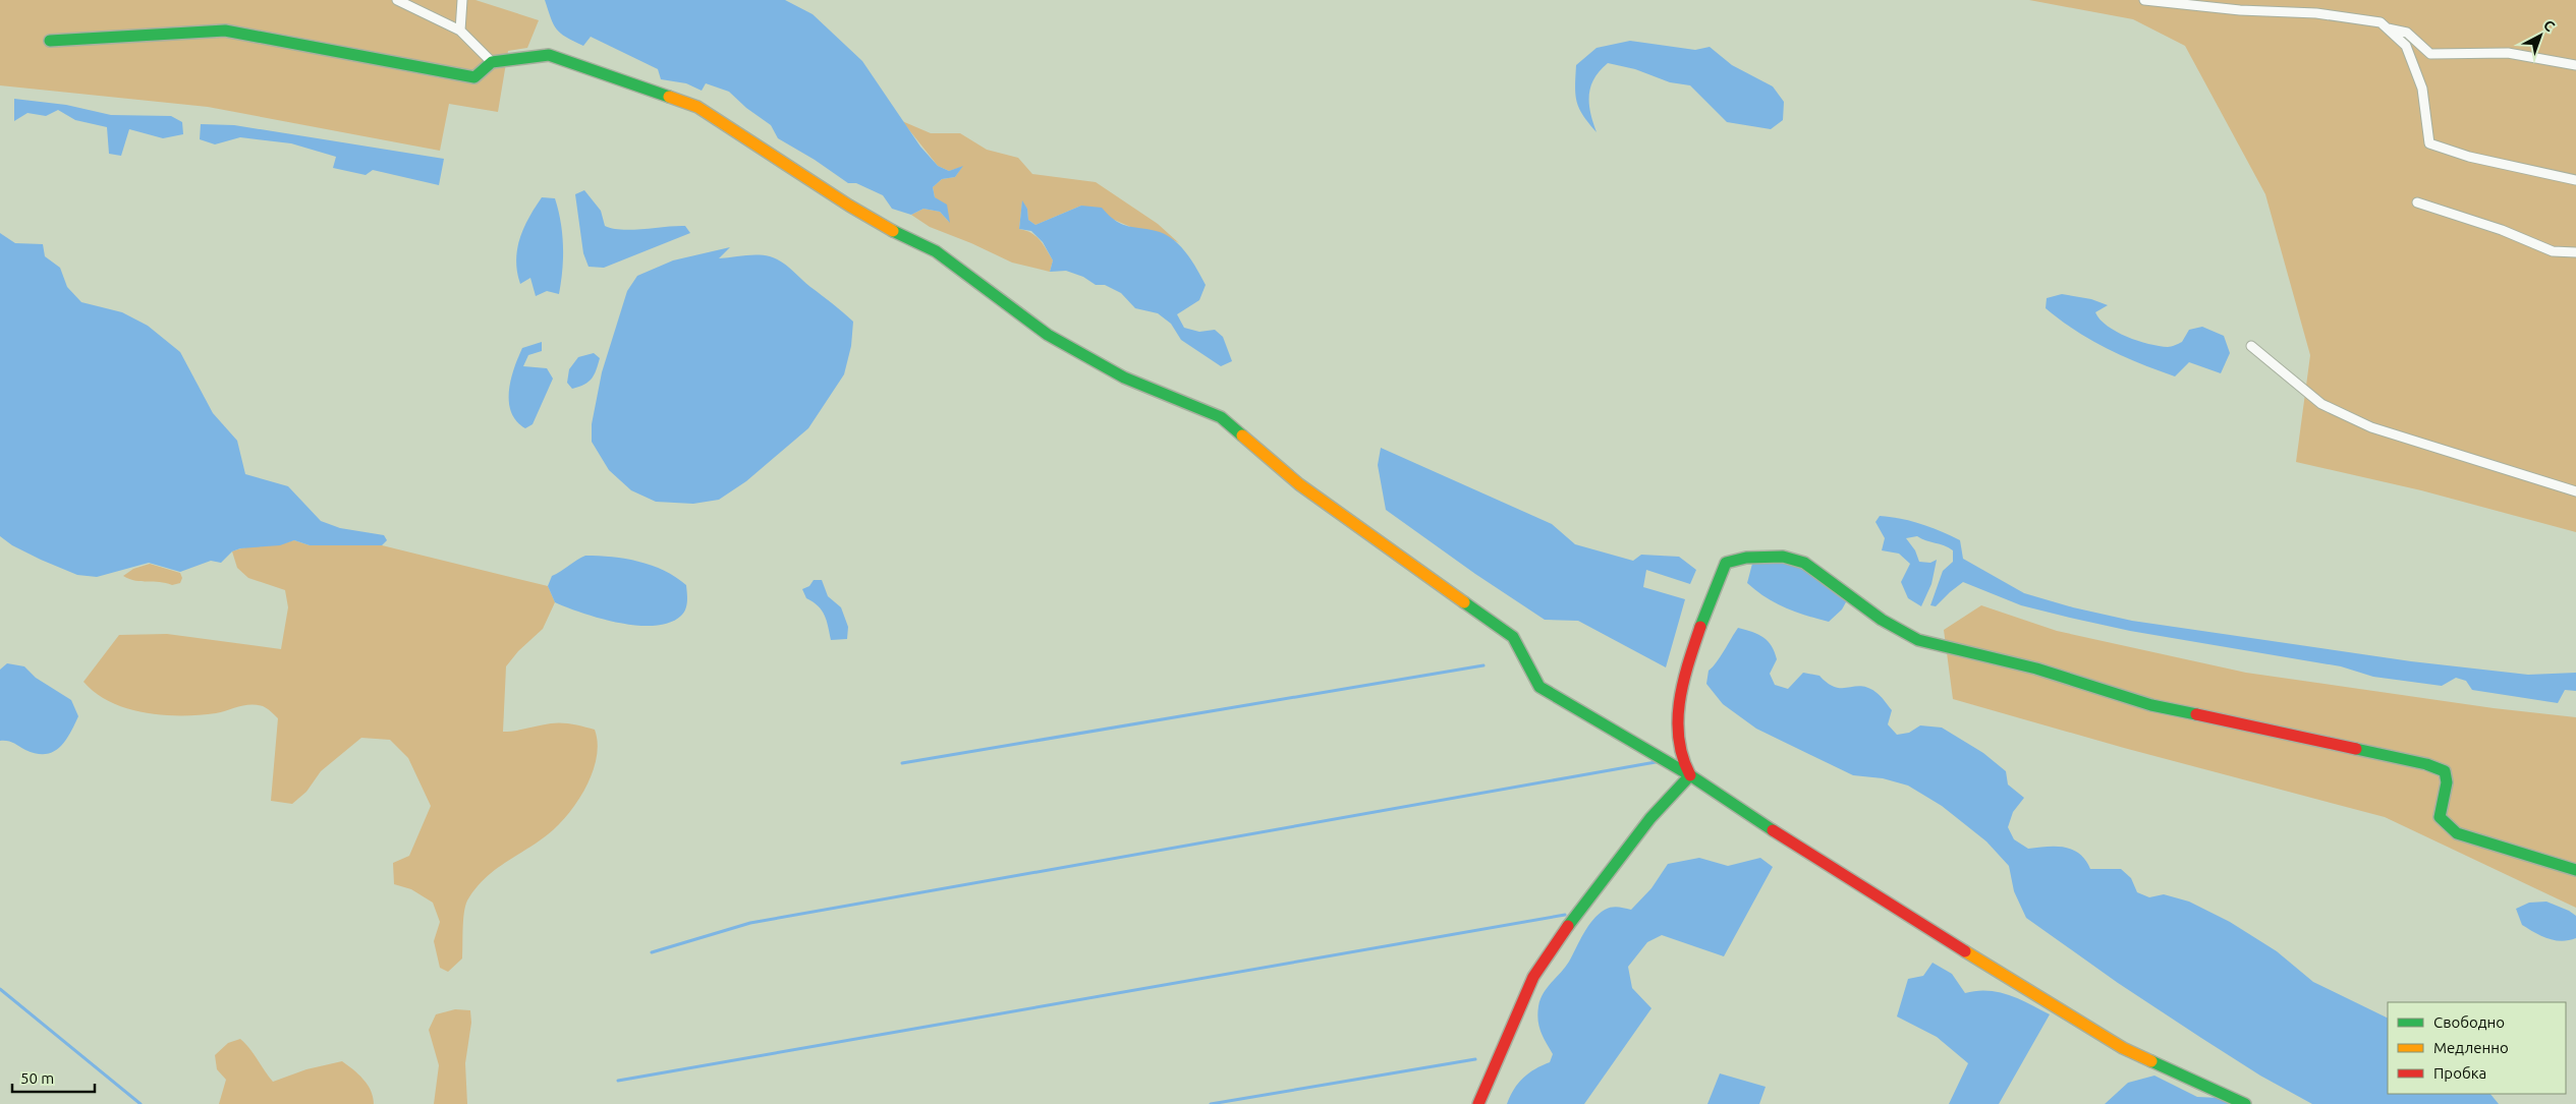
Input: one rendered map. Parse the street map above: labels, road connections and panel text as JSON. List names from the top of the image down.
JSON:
{
  "legend": ["Свободно", "Медленно", "Пробка"],
  "scale_bar": "50 m",
  "north": "top right"
}
